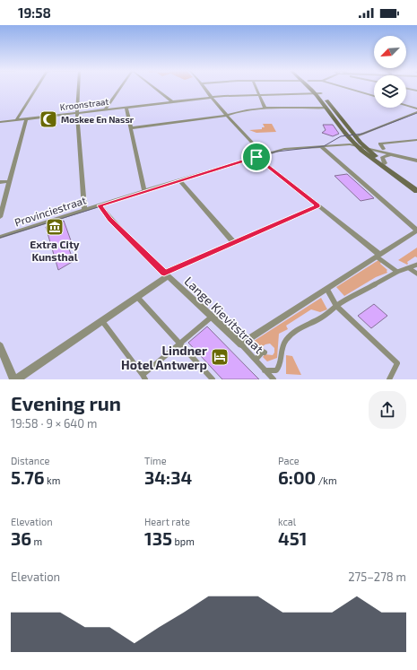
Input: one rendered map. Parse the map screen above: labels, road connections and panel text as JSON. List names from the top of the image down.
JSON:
{
  "streets": {
    "street": ["Kroonstraat", "Provinciestraat", "Lange Kievitstraat"]
  },
  "crossings": [
    ["Provinciestraat", "Lange Kievitstraat"]
  ],
  "places": {
    "mosque": ["Moskee En Nassr"],
    "museum": ["Extra City Kunsthal"],
    "hotel": ["Lindner Hotel Antwerp"]
  },
  "north": "bottom left",
  "page": {
    "status": "19:58",
    "heading": ["Evening run", "19:58 · 9 × 640 m"],
    "stats": [
      ["Distance", "5.76 km"],
      ["Time", "34:34"],
      ["Pace", "6:00 /km"],
      ["Elevation", "36 m"],
      ["Heart rate", "135 bpm"],
      ["kcal", "451"]
    ],
    "chart": ["Elevation", "275–278 m"]
  }
}
